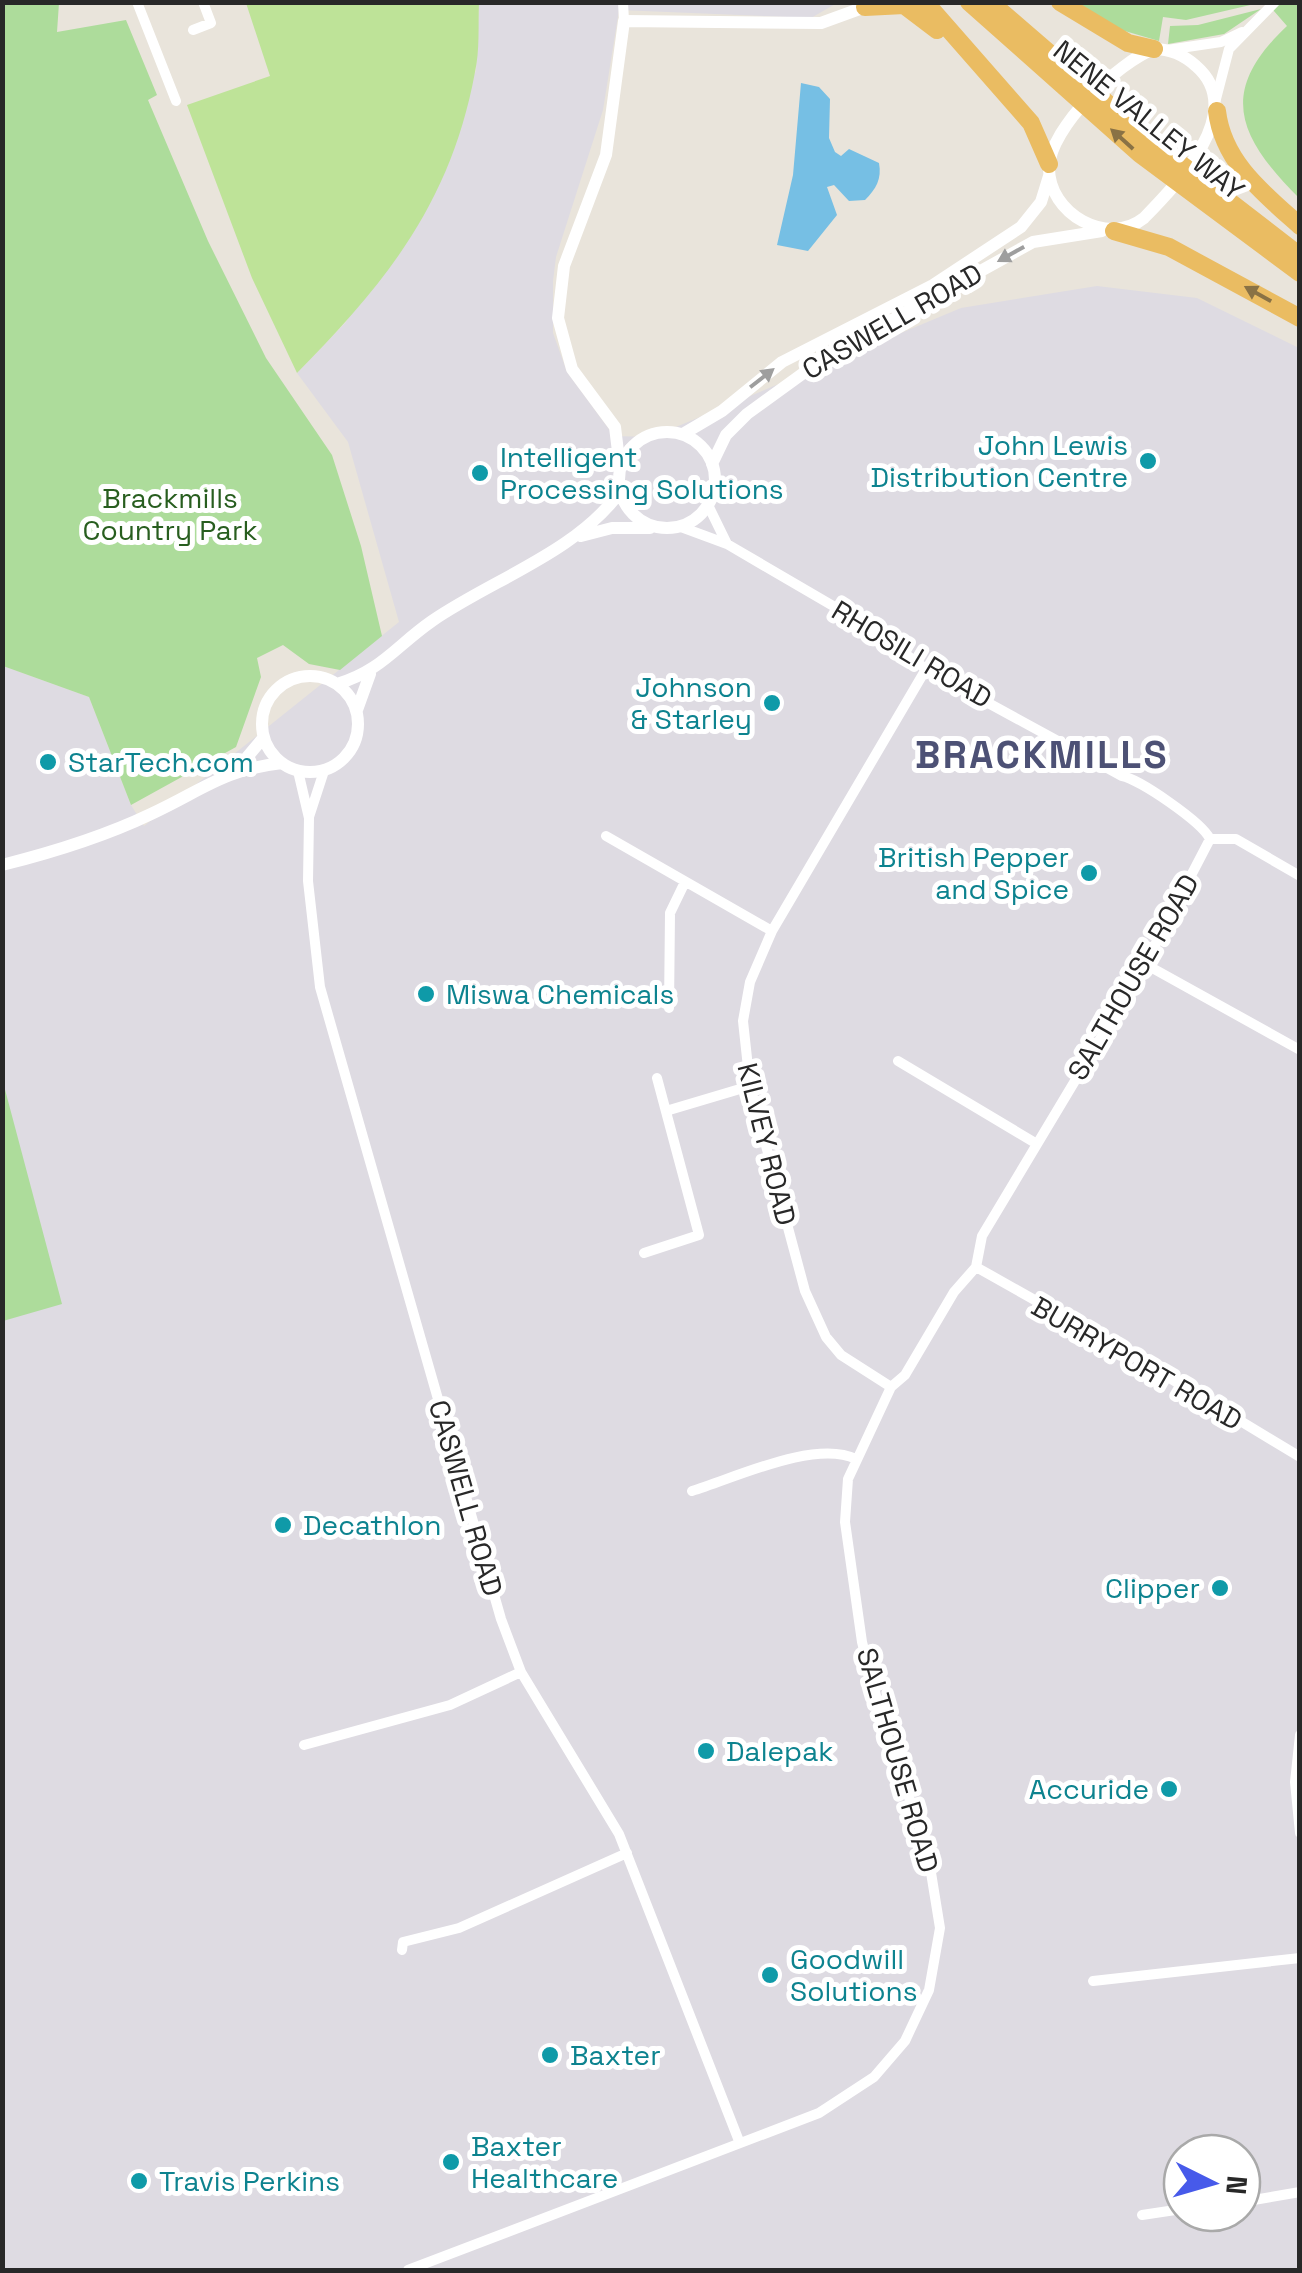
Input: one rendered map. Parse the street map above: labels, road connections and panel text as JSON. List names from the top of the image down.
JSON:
{
  "streets": {
    "highway": ["NENE VALLEY WAY"],
    "street": [
      "CASWELL ROAD",
      "RHOSILI ROAD",
      "SALTHOUSE ROAD",
      "KILVEY ROAD",
      "BURRYPORT ROAD"
    ]
  },
  "crossings": [
    ["CASWELL ROAD", "RHOSILI ROAD"],
    ["CASWELL ROAD", "SALTHOUSE ROAD"],
    ["RHOSILI ROAD", "SALTHOUSE ROAD"],
    ["RHOSILI ROAD", "KILVEY ROAD"],
    ["SALTHOUSE ROAD", "KILVEY ROAD"],
    ["SALTHOUSE ROAD", "BURRYPORT ROAD"]
  ],
  "districts": ["BRACKMILLS"],
  "parks": ["Brackmills Country Park"],
  "places": [
    "John Lewis Distribution Centre",
    "Intelligent Processing Solutions",
    "Johnson & Starley",
    "StarTech.com",
    "British Pepper and Spice",
    "Miswa Chemicals",
    "Decathlon",
    "Clipper",
    "Dalepak",
    "Accuride",
    "Goodwill Solutions",
    "Baxter",
    "Baxter Healthcare",
    "Travis Perkins"
  ],
  "north": "right"
}
